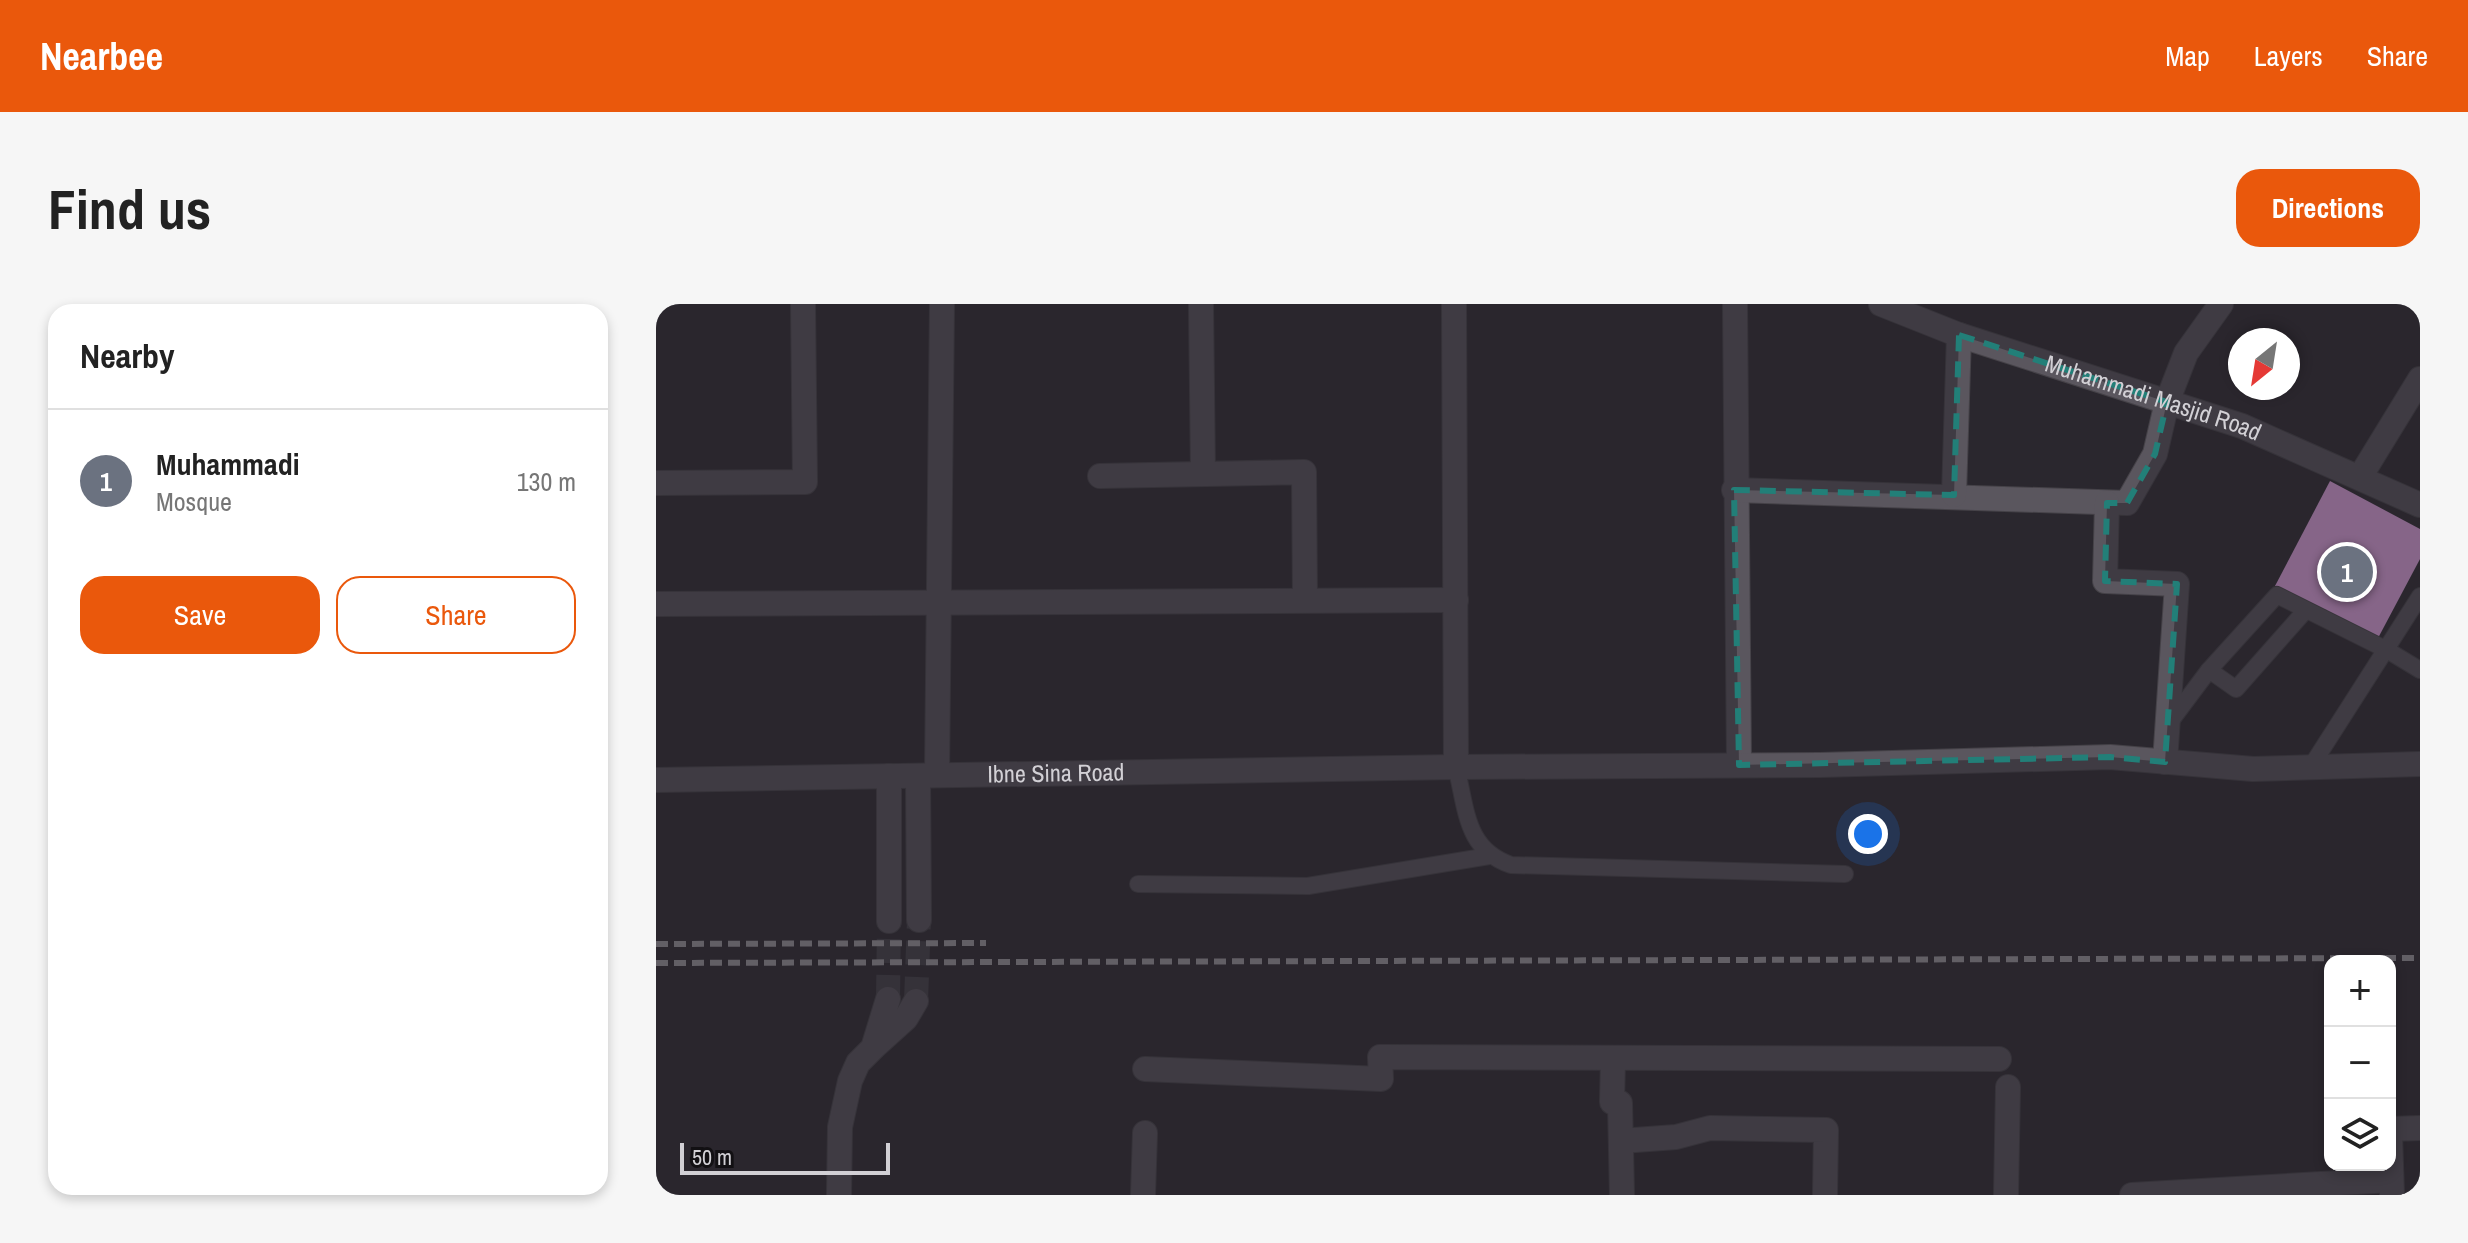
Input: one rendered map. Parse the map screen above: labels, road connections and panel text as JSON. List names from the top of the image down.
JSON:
{
  "streets": {
    "street": ["Muhammadi Masjid Road", "Ibne Sina Road"]
  },
  "scale_bar": "50 m",
  "north": "bottom left",
  "page": {
    "header": "Nearbee",
    "nav": ["Map", "Layers", "Share"],
    "buttons": [
      "Directions",
      ["Save", "Share"]
    ],
    "title": "Find us",
    "heading": "Nearby",
    "list": [
      {
        "mark": "1",
        "name": "Muhammadi",
        "note": "Mosque",
        "value": "130 m"
      }
    ],
    "pins": "1",
    "map_buttons": ["+", "−"],
    "scale": "50 m"
  }
}
